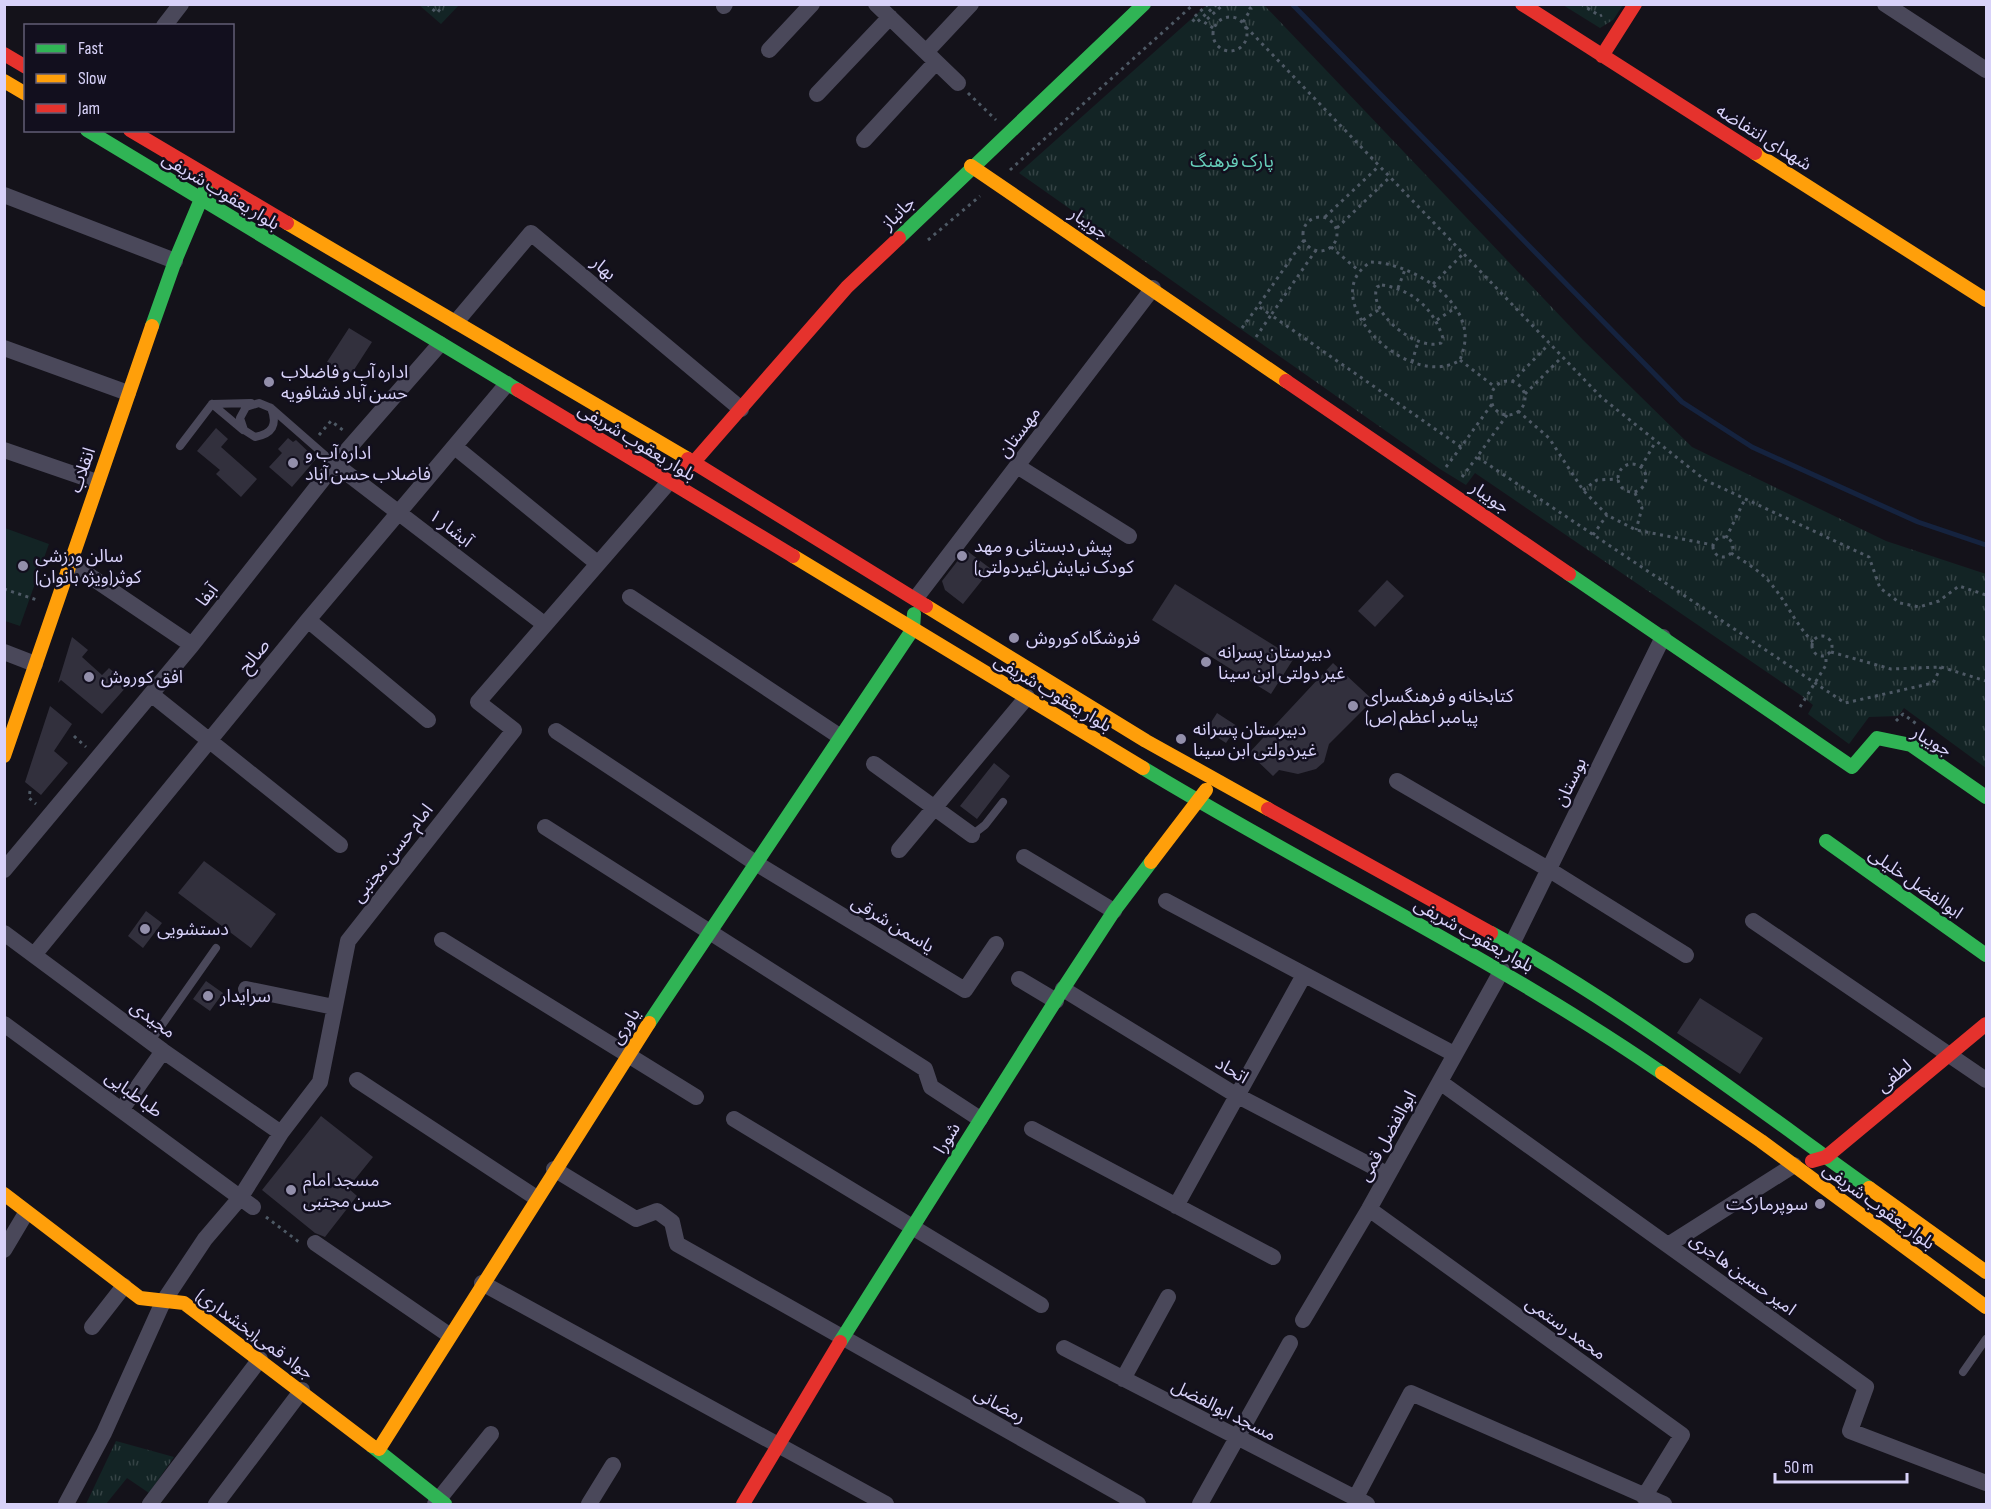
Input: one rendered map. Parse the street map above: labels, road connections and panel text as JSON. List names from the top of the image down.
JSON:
{
  "streets": {
    "street": [
      "شهدای انتفاضه",
      "بلوار یعقوب شریفی",
      "جانباز",
      "جویبار",
      "بهار",
      "مهستان",
      "انقلاب",
      "آبشار ۱",
      "آبفا",
      "صالح",
      "بوستان",
      "امام حسن مجتبی",
      "ابوالفضل خلیلی",
      "یاسمن شرقی",
      "مجیدی",
      "یاوری",
      "اتحاد",
      "لطفی",
      "طباطبایی",
      "ابوالفضل قمی",
      "شورا",
      "امیر حسین هاجری",
      "محمد رستمی",
      "جواد قمی(بخشداری)",
      "رمضانی",
      "مسجد ابوالفضل"
    ]
  },
  "crossings": [
    ["بلوار یعقوب شریفی", "جانباز"],
    ["بلوار یعقوب شریفی", "بهار"],
    ["بلوار یعقوب شریفی", "مهستان"],
    ["بلوار یعقوب شریفی", "انقلاب"],
    ["بلوار یعقوب شریفی", "آبفا"],
    ["بلوار یعقوب شریفی", "صالح"],
    ["بلوار یعقوب شریفی", "بوستان"],
    ["بلوار یعقوب شریفی", "امام حسن مجتبی"],
    ["بلوار یعقوب شریفی", "یاوری"],
    ["بلوار یعقوب شریفی", "لطفی"],
    ["بلوار یعقوب شریفی", "ابوالفضل قمی"],
    ["بلوار یعقوب شریفی", "شورا"],
    ["جانباز", "جویبار"],
    ["جانباز", "بهار"],
    ["جانباز", "امام حسن مجتبی"],
    ["جویبار", "مهستان"],
    ["جویبار", "بوستان"],
    ["آبشار ۱", "آبفا"],
    ["آبشار ۱", "صالح"],
    ["آبشار ۱", "امام حسن مجتبی"],
    ["صالح", "مجیدی"],
    ["امام حسن مجتبی", "مجیدی"],
    ["امام حسن مجتبی", "طباطبایی"],
    ["امام حسن مجتبی", "جواد قمی(بخشداری)"],
    ["یاسمن شرقی", "یاوری"],
    ["یاوری", "جواد قمی(بخشداری)"],
    ["یاوری", "رمضانی"],
    ["اتحاد", "ابوالفضل قمی"],
    ["اتحاد", "شورا"],
    ["ابوالفضل قمی", "امیر حسین هاجری"],
    ["ابوالفضل قمی", "محمد رستمی"],
    ["شورا", "رمضانی"]
  ],
  "parks": ["پارک فرهنگ"],
  "places": [
    "اداره آب و فاضلاب حسن آباد فشافویه",
    "اداره آب و فاضلاب حسن آباد",
    "پیش دبستانی و مهد کودک نیایش(غیردولتی)",
    "سالن ورزشی کوثر(ویژه بانوان)",
    "فزوشگاه کوروش",
    "دبیرستان پسرانه غیر دولتی ابن سینا",
    "افق کوروش",
    "کتابخانه و فرهنگسرای پیامبر اعظم (ص)",
    "دبیرستان پسرانه غیردولتی ابن سینا",
    "دستشویی",
    "سرایدار",
    "مسجد امام حسن مجتبی",
    "سوپرمارکت"
  ],
  "legend": ["Fast", "Slow", "Jam"],
  "scale_bar": "50 m"
}
